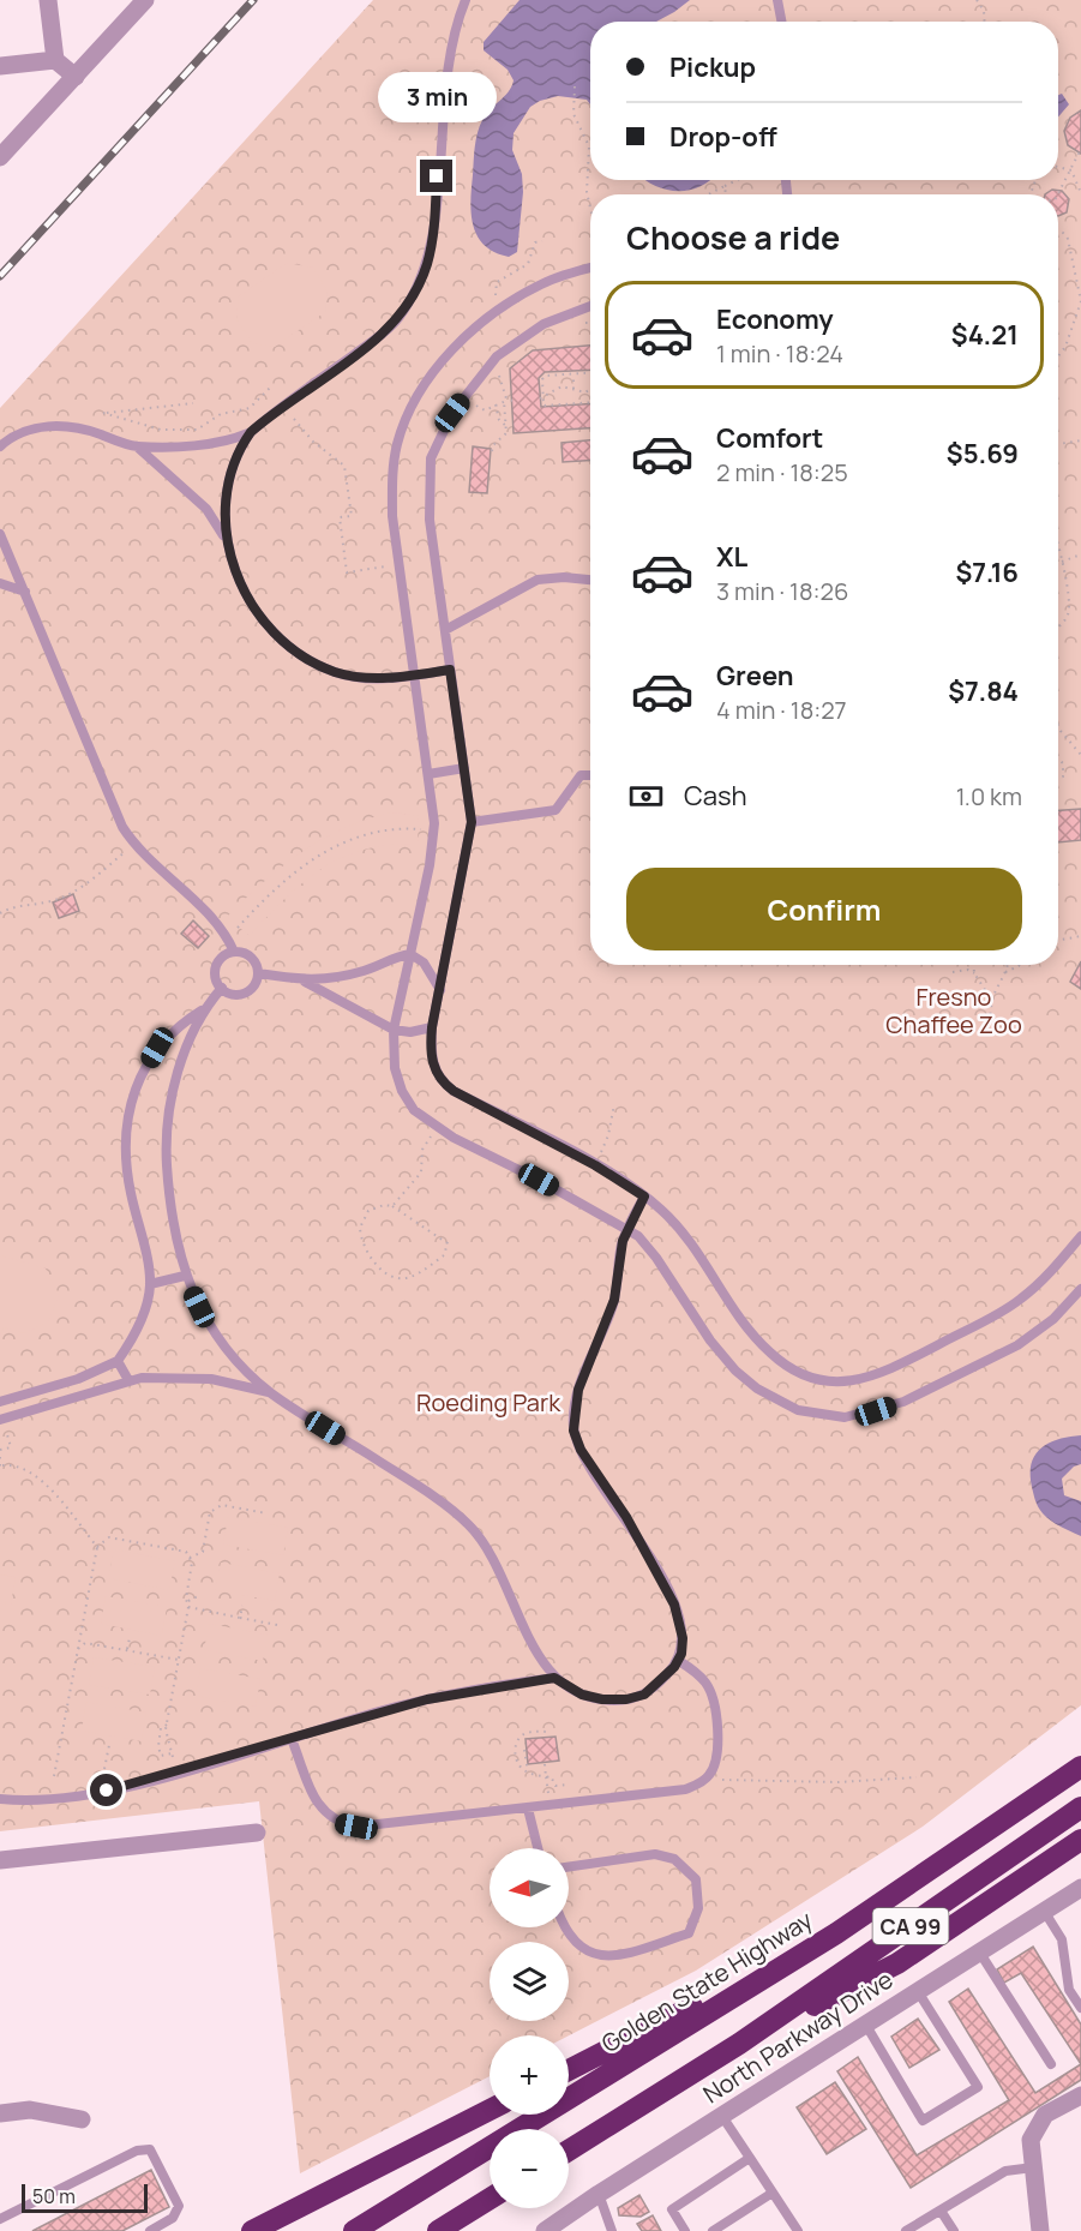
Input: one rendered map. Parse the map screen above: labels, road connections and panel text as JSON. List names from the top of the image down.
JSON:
{
  "streets": {
    "highway": ["CA 99", "Golden State Highway"],
    "street": ["North Parkway Drive"]
  },
  "parks": ["Fresno Chaffee Zoo", "Roeding Park"],
  "scale_bar": "50 m",
  "north": "left",
  "page": {
    "banner": ["Pickup", "Drop-off"],
    "bubble": "3 min",
    "heading": "Choose a ride",
    "list": [
      {
        "name": "Economy",
        "note": "1 min · 18:24",
        "value": "$4.21"
      },
      {
        "name": "Comfort",
        "note": "2 min · 18:25",
        "value": "$5.69"
      },
      {
        "name": "XL",
        "note": "3 min · 18:26",
        "value": "$7.16"
      },
      {
        "name": "Green",
        "note": "4 min · 18:27",
        "value": "$7.84"
      }
    ],
    "pay": ["Cash", "1.0 km"],
    "buttons": "Confirm",
    "map_buttons": ["+", "−"],
    "scale": "50 m"
  }
}
